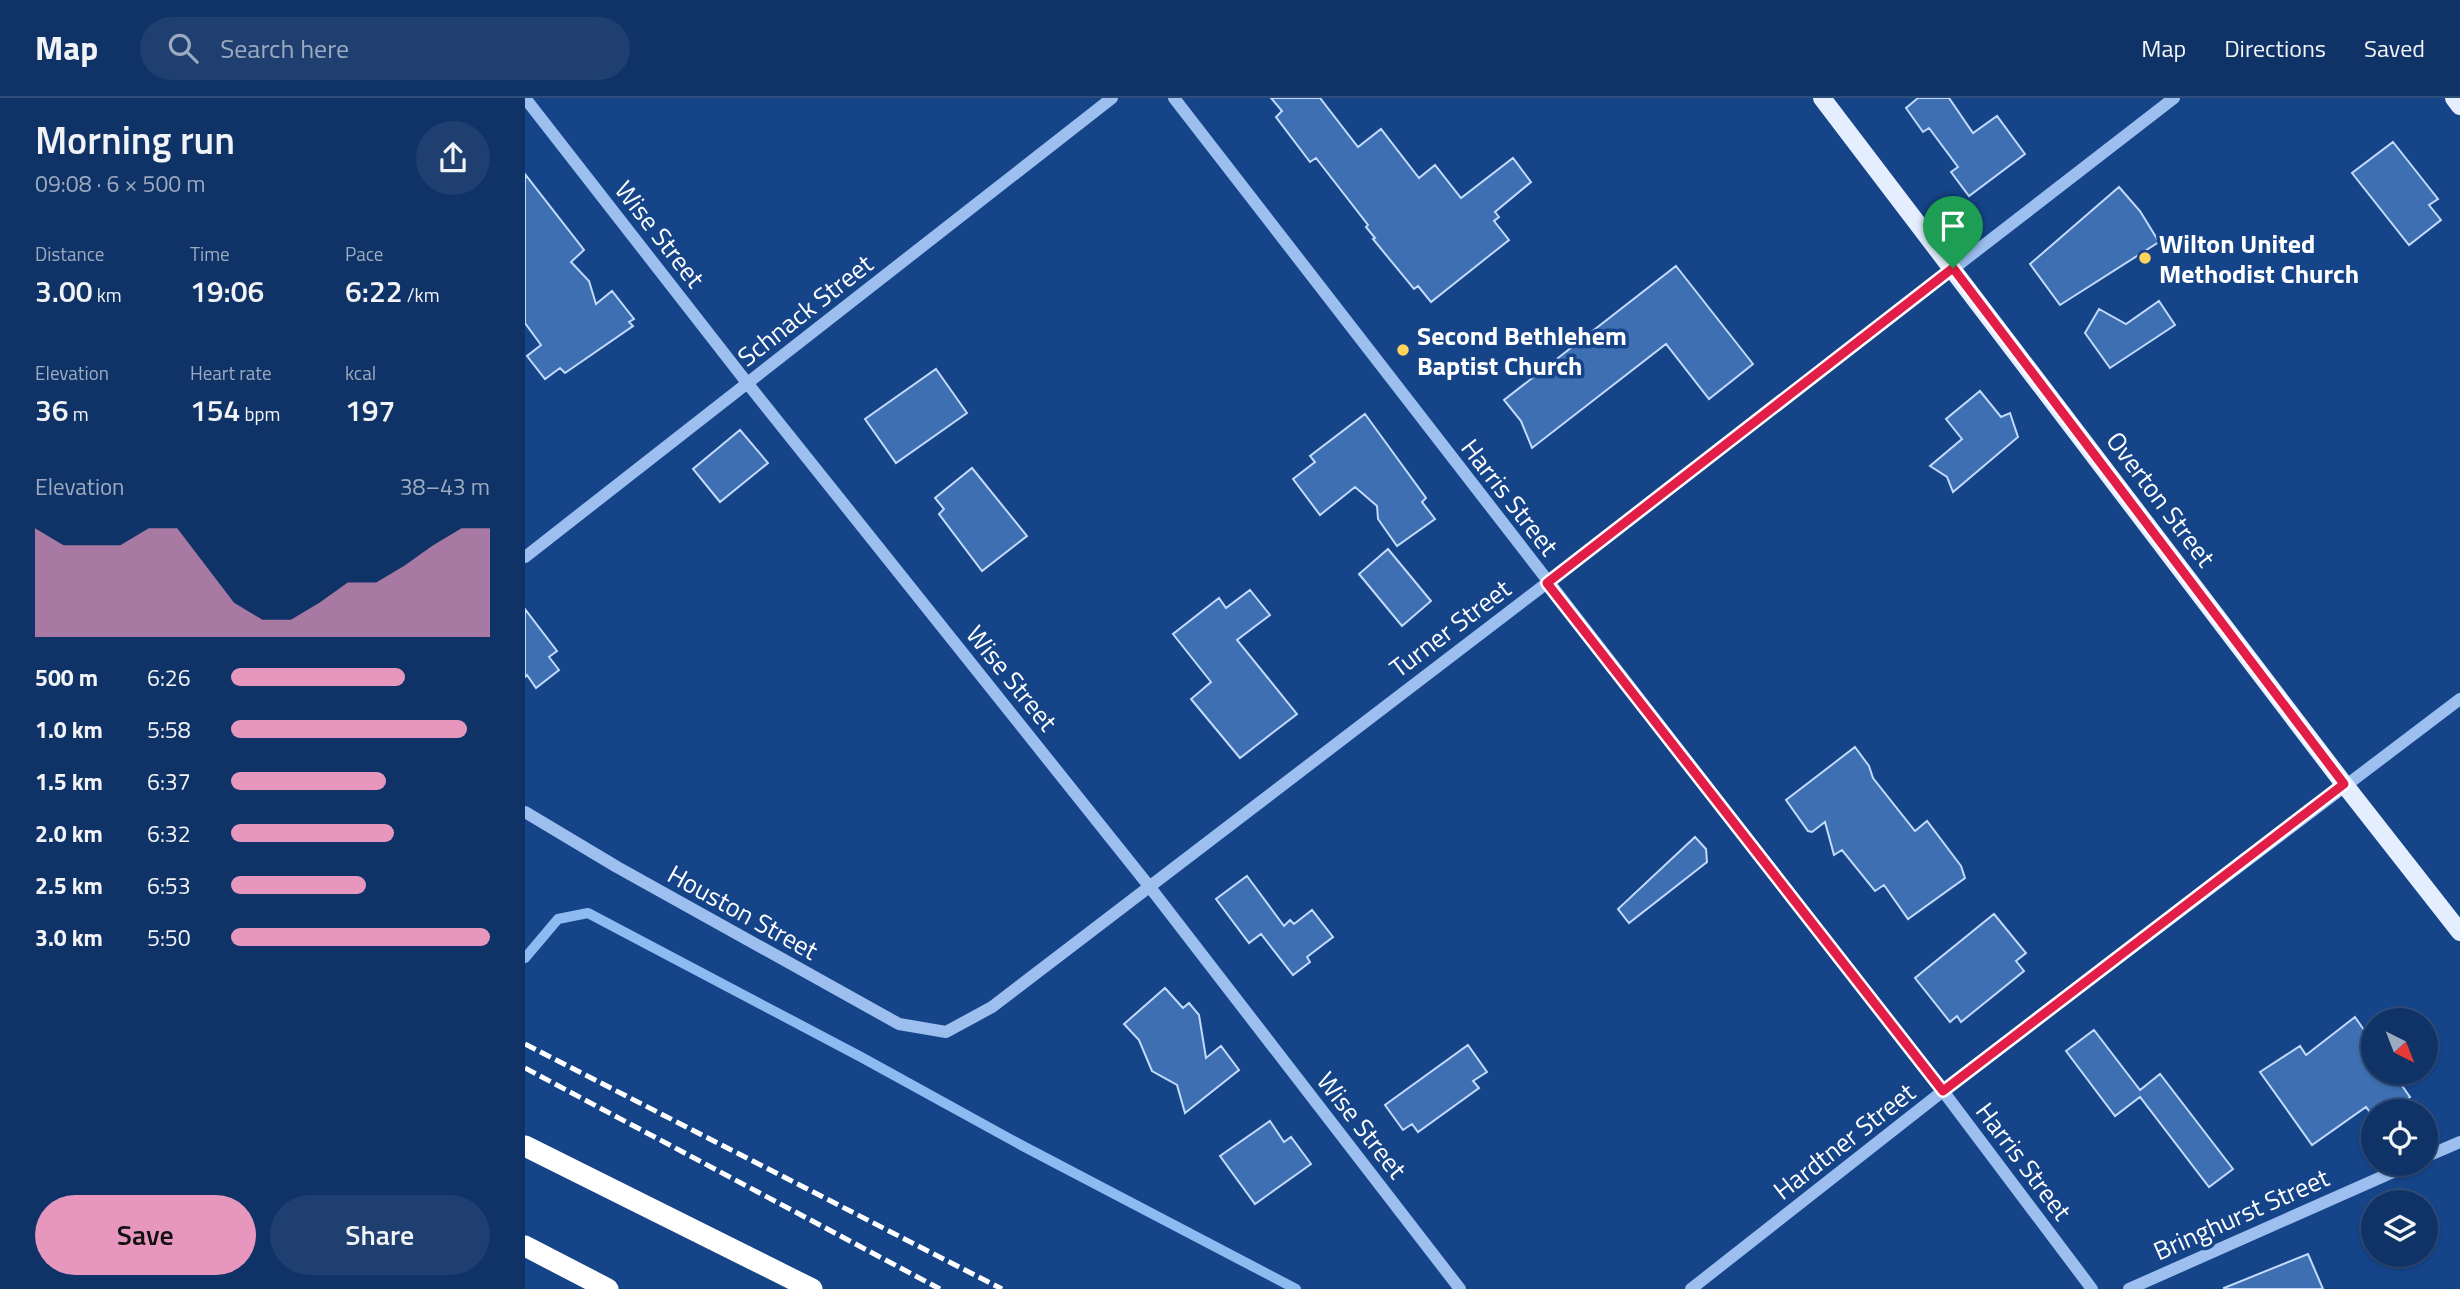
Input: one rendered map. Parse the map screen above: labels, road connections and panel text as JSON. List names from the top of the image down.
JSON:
{
  "streets": {
    "main road": ["Overton Street"],
    "street": [
      "Wise Street",
      "Schnack Street",
      "Harris Street",
      "Turner Street",
      "Houston Street",
      "Hardtner Street",
      "Bringhurst Street"
    ]
  },
  "crossings": [
    ["Wise Street", "Schnack Street"],
    ["Wise Street", "Turner Street"],
    ["Harris Street", "Turner Street"],
    ["Harris Street", "Hardtner Street"],
    ["Overton Street", "Turner Street"],
    ["Overton Street", "Hardtner Street"],
    ["Turner Street", "Houston Street"]
  ],
  "places": ["Wilton United Methodist Church", "Second Bethlehem Baptist Church"],
  "north": "bottom right",
  "page": {
    "header": "Map",
    "search": "Search here",
    "nav": ["Map", "Directions", "Saved"],
    "heading": ["Morning run", "09:08 · 6 × 500 m"],
    "stats": [
      ["Distance", "3.00 km"],
      ["Time", "19:06"],
      ["Pace", "6:22 /km"],
      ["Elevation", "36 m"],
      ["Heart rate", "154 bpm"],
      ["kcal", "197"]
    ],
    "chart": ["Elevation", "38–43 m"],
    "list": [
      {
        "name": "500 m",
        "note": "6:26"
      },
      {
        "name": "1.0 km",
        "note": "5:58"
      },
      {
        "name": "1.5 km",
        "note": "6:37"
      },
      {
        "name": "2.0 km",
        "note": "6:32"
      },
      {
        "name": "2.5 km",
        "note": "6:53"
      },
      {
        "name": "3.0 km",
        "note": "5:50"
      }
    ],
    "buttons": ["Save", "Share"]
  }
}
